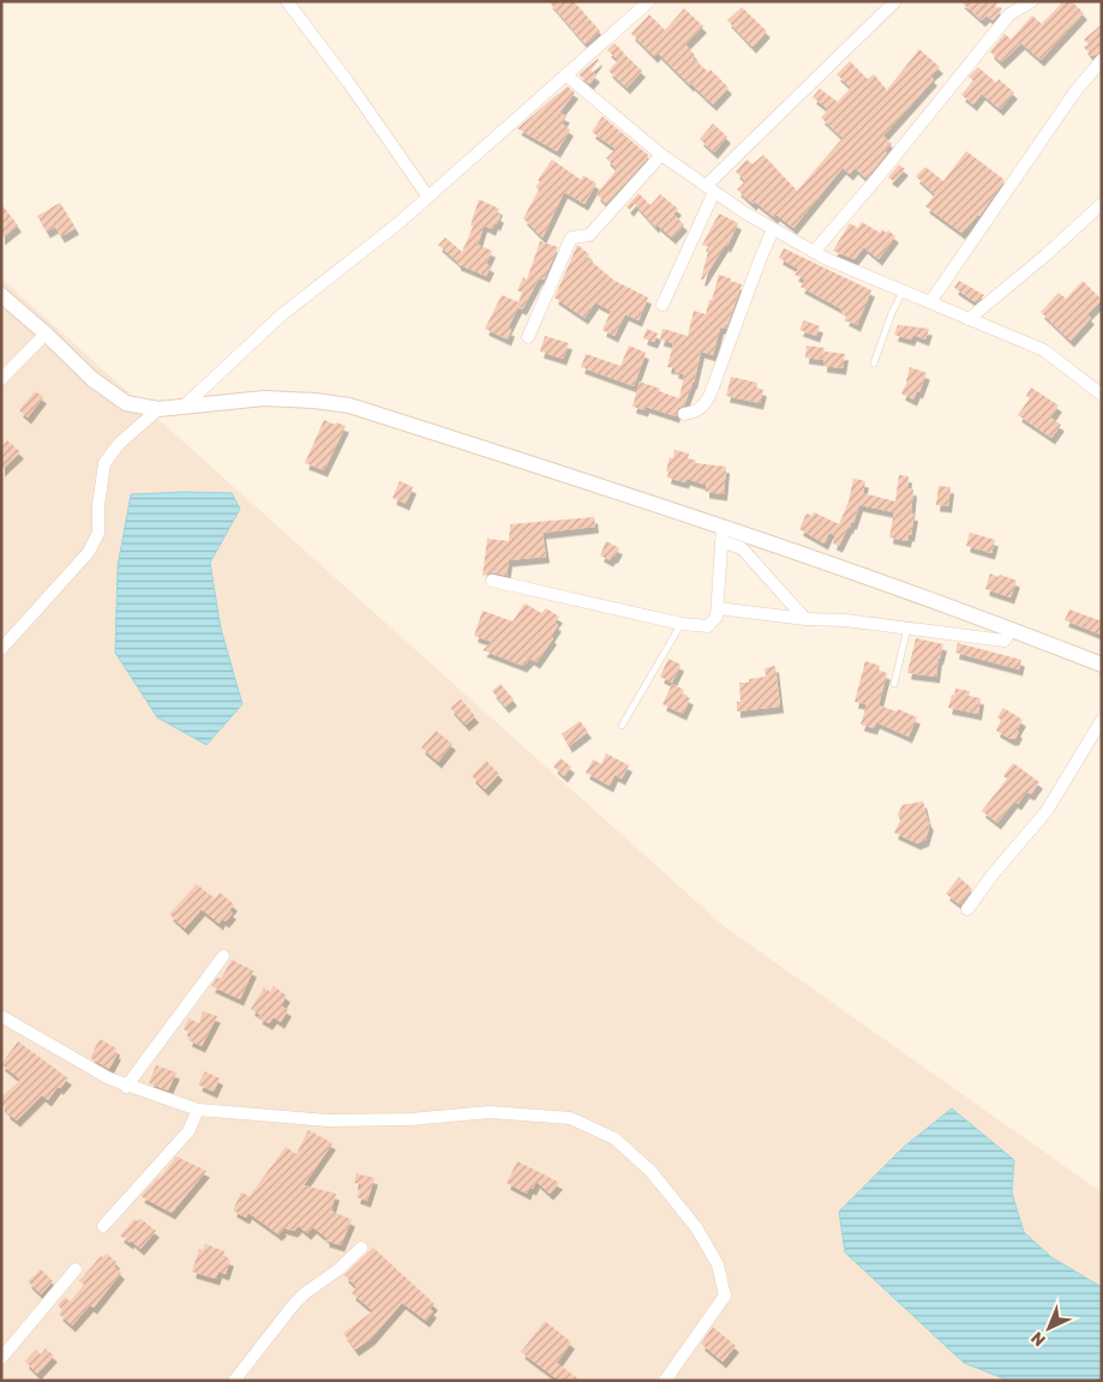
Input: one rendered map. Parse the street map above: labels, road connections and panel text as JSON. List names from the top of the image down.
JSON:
{
  "north": "bottom left"
}
